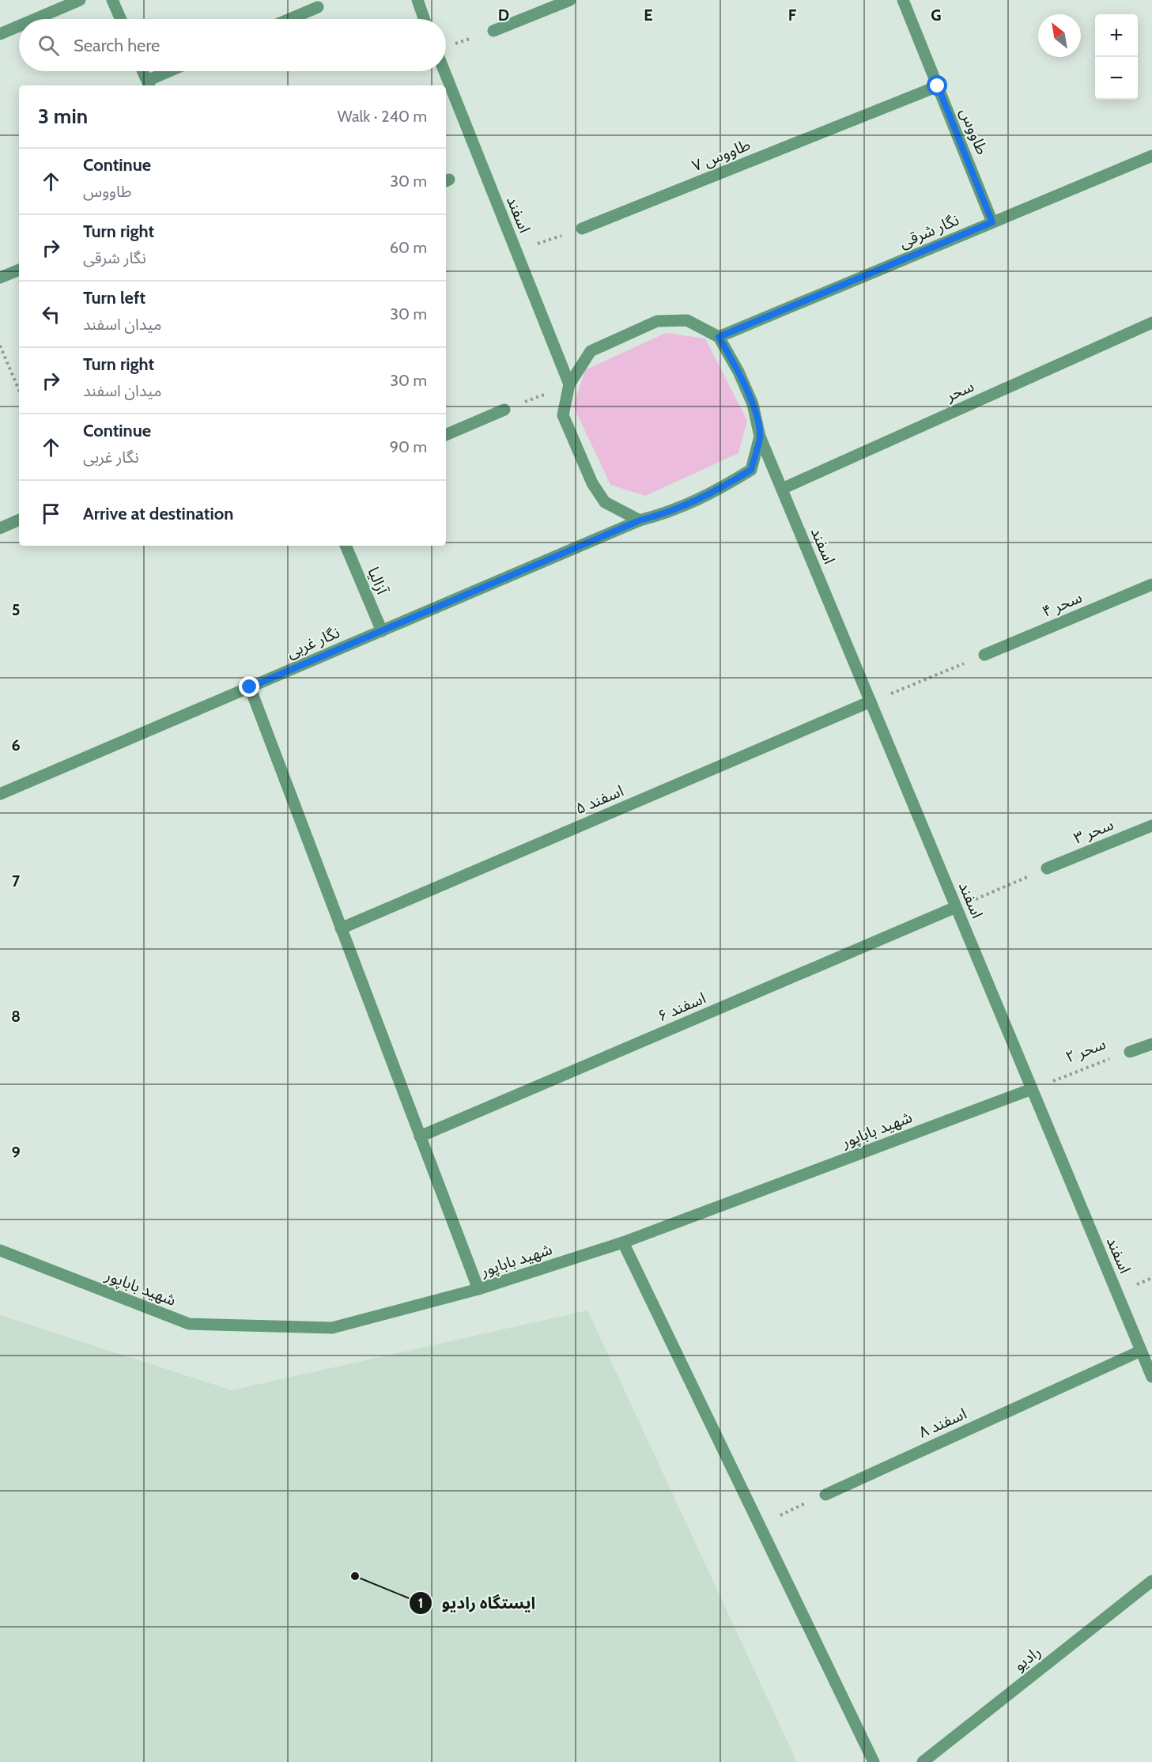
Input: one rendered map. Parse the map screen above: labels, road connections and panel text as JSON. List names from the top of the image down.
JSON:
{
  "streets": {
    "street": [
      "طاووس",
      "طاووس ۷",
      "اسفند",
      "نگار شرقی",
      "سحر",
      "آزالیا",
      "سحر ۴",
      "نگار غربی",
      "اسفند ۵",
      "سحر ۳",
      "اسفند ۶",
      "سحر ۲",
      "شهید باباپور",
      "اسفند ۸",
      "رادیو"
    ]
  },
  "crossings": [
    ["طاووس", "طاووس ۷"],
    ["طاووس", "نگار شرقی"],
    ["اسفند", "نگار شرقی"],
    ["اسفند", "سحر"],
    ["اسفند", "نگار غربی"],
    ["اسفند", "اسفند ۵"],
    ["اسفند", "اسفند ۶"],
    ["اسفند", "سحر ۲"],
    ["اسفند", "شهید باباپور"],
    ["اسفند", "اسفند ۸"],
    ["آزالیا", "نگار غربی"],
    ["سحر ۲", "شهید باباپور"]
  ],
  "places": ["ایستگاه رادیو"],
  "north": "top left",
  "page": {
    "map_buttons": ["+", "−"],
    "search": "Search here",
    "heading": ["3 min", "Walk · 240 m"],
    "list": [
      ["Continue", "طاووس", "30 m"],
      ["Turn right", "نگار شرقی", "60 m"],
      ["Turn left", "میدان اسفند", "30 m"],
      ["Turn right", "میدان اسفند", "30 m"],
      ["Continue", "نگار غربی", "90 m"],
      "Arrive at destination"
    ]
  },
  "grid": {
    "columns": [
      "D",
      "E",
      "F",
      "G"
    ],
    "rows": [
      "5",
      "6",
      "7",
      "8",
      "9"
    ]
  }
}
